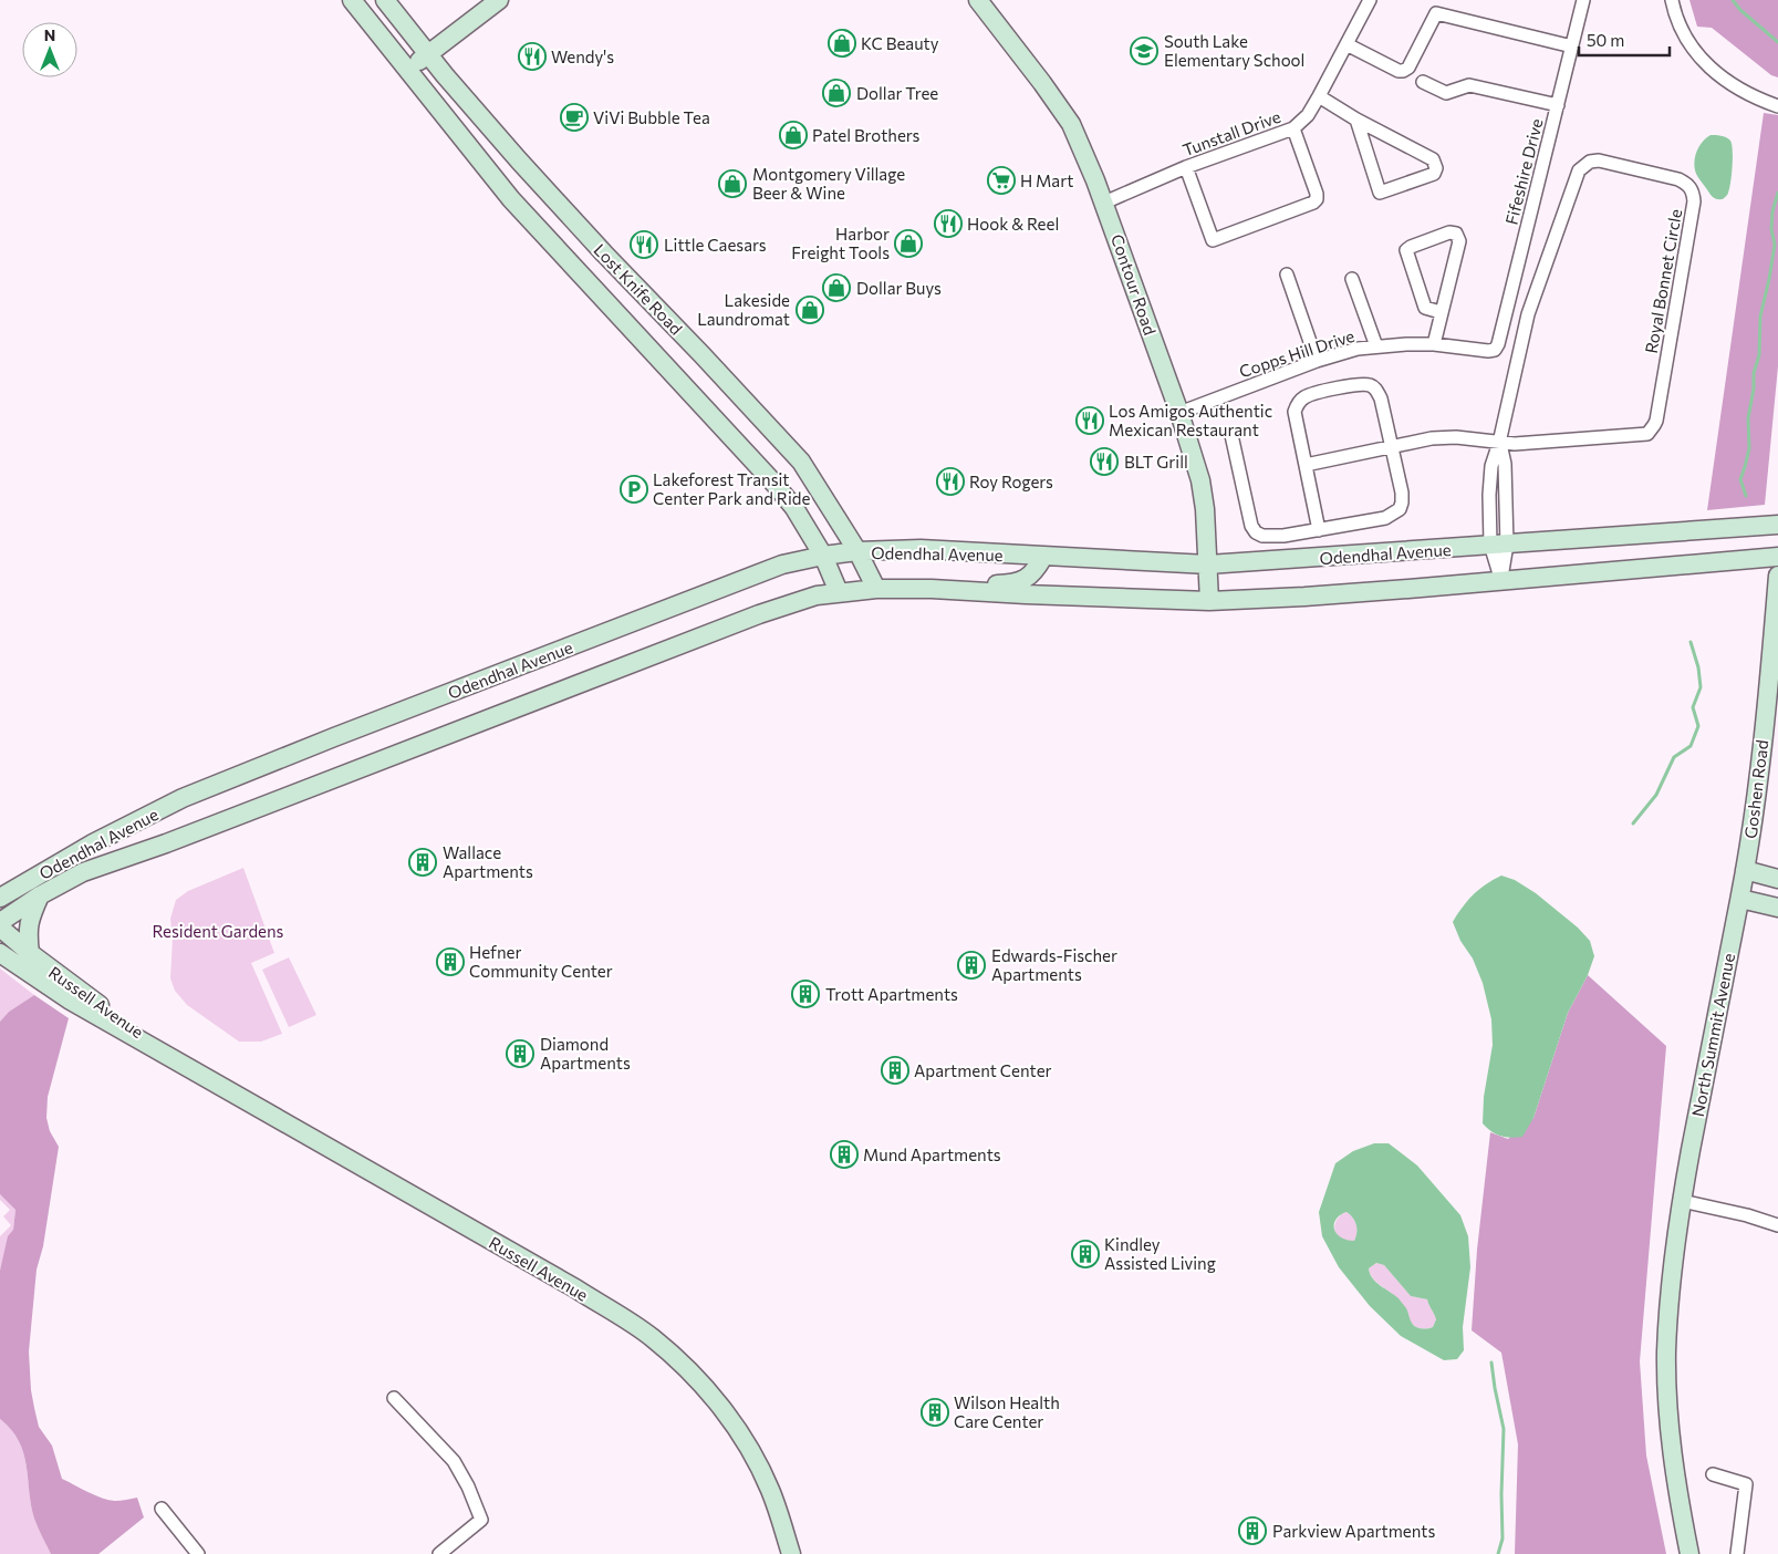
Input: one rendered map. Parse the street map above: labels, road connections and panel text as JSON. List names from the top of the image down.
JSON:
{
  "streets": {
    "street": [
      "Tunstall Drive",
      "Fifeshire Drive",
      "Royal Bonnet Circle",
      "Contour Road",
      "Lost Knife Road",
      "Copps Hill Drive",
      "Odendhal Avenue",
      "Goshen Road",
      "Russell Avenue",
      "North Summit Avenue"
    ]
  },
  "crossings": [
    ["Tunstall Drive", "Contour Road"],
    ["Fifeshire Drive", "Copps Hill Drive"],
    ["Royal Bonnet Circle", "Odendhal Avenue"],
    ["Contour Road", "Copps Hill Drive"],
    ["Contour Road", "Odendhal Avenue"],
    ["Lost Knife Road", "Odendhal Avenue"],
    ["Goshen Road", "North Summit Avenue"]
  ],
  "parks": ["Resident Gardens"],
  "places": {
    "shop": [
      "KC Beauty",
      "Dollar Tree",
      "Patel Brothers",
      "Montgomery Village Beer & Wine",
      "Harbor Freight Tools",
      "Dollar Buys",
      "Lakeside Laundromat"
    ],
    "school or university": ["South Lake Elementary School"],
    "restaurant": [
      "Wendy's",
      "Hook & Reel",
      "Little Caesars",
      "Los Amigos Authentic Mexican Restaurant",
      "BLT Grill",
      "Roy Rogers"
    ],
    "cafe": ["ViVi Bubble Tea"],
    "supermarket": ["H Mart"],
    "parking": ["Lakeforest Transit Center Park and Ride"],
    "building": [
      "Wallace Apartments",
      "Hefner Community Center",
      "Edwards-Fischer Apartments",
      "Trott Apartments",
      "Diamond Apartments",
      "Apartment Center",
      "Mund Apartments",
      "Kindley Assisted Living",
      "Wilson Health Care Center",
      "Parkview Apartments"
    ]
  },
  "scale_bar": "50 m",
  "north": "top"
}
